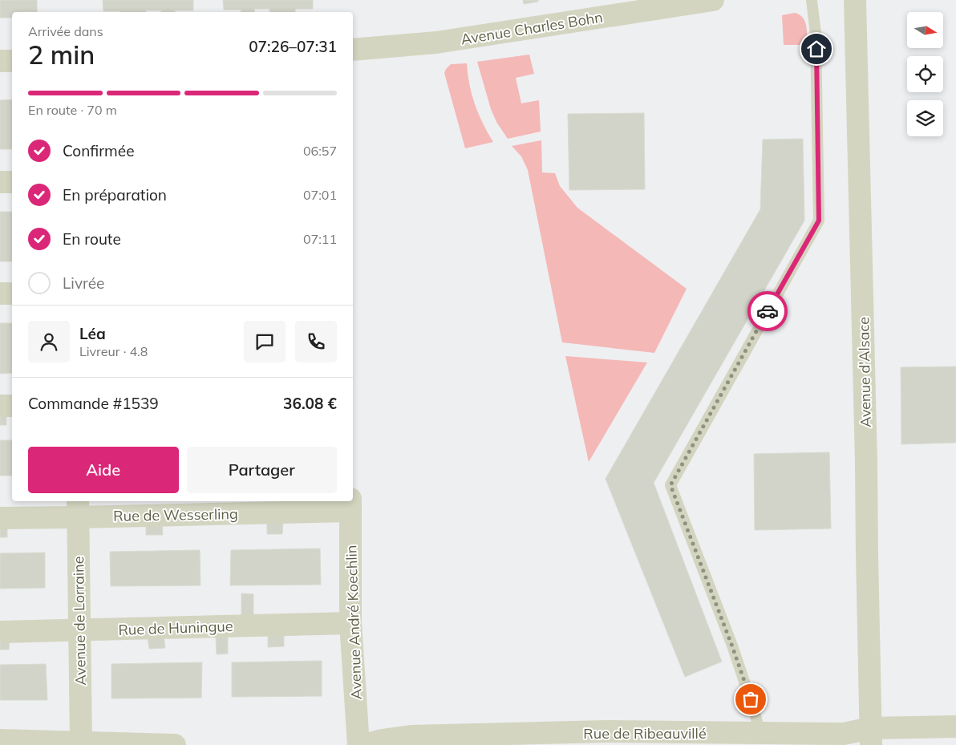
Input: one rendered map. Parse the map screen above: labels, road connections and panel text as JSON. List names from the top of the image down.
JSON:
{
  "streets": {
    "street": [
      "Avenue Charles Bohn",
      "Avenue d'Alsace",
      "Rue de Wesserling",
      "Avenue de Lorraine",
      "Avenue André Koechlin",
      "Rue de Huningue",
      "Rue de Ribeauvillé"
    ]
  },
  "crossings": [
    ["Avenue d'Alsace", "Rue de Ribeauvillé"],
    ["Rue de Wesserling", "Avenue de Lorraine"],
    ["Rue de Wesserling", "Avenue André Koechlin"],
    ["Avenue de Lorraine", "Rue de Huningue"],
    ["Avenue André Koechlin", "Rue de Huningue"]
  ],
  "north": "right",
  "page": {
    "heading": ["2 min", "Arrivée dans", "07:26–07:31"],
    "panel": [
      "Léa",
      "Livreur · 4.8",
      "Commande #1539",
      "36.08 €"
    ],
    "bar": "En route · 70 m",
    "list": [
      ["Confirmée", "06:57"],
      ["En préparation", "07:01"],
      ["En route", "07:11"],
      "Livrée"
    ],
    "buttons": ["Aide", "Partager"]
  }
}
